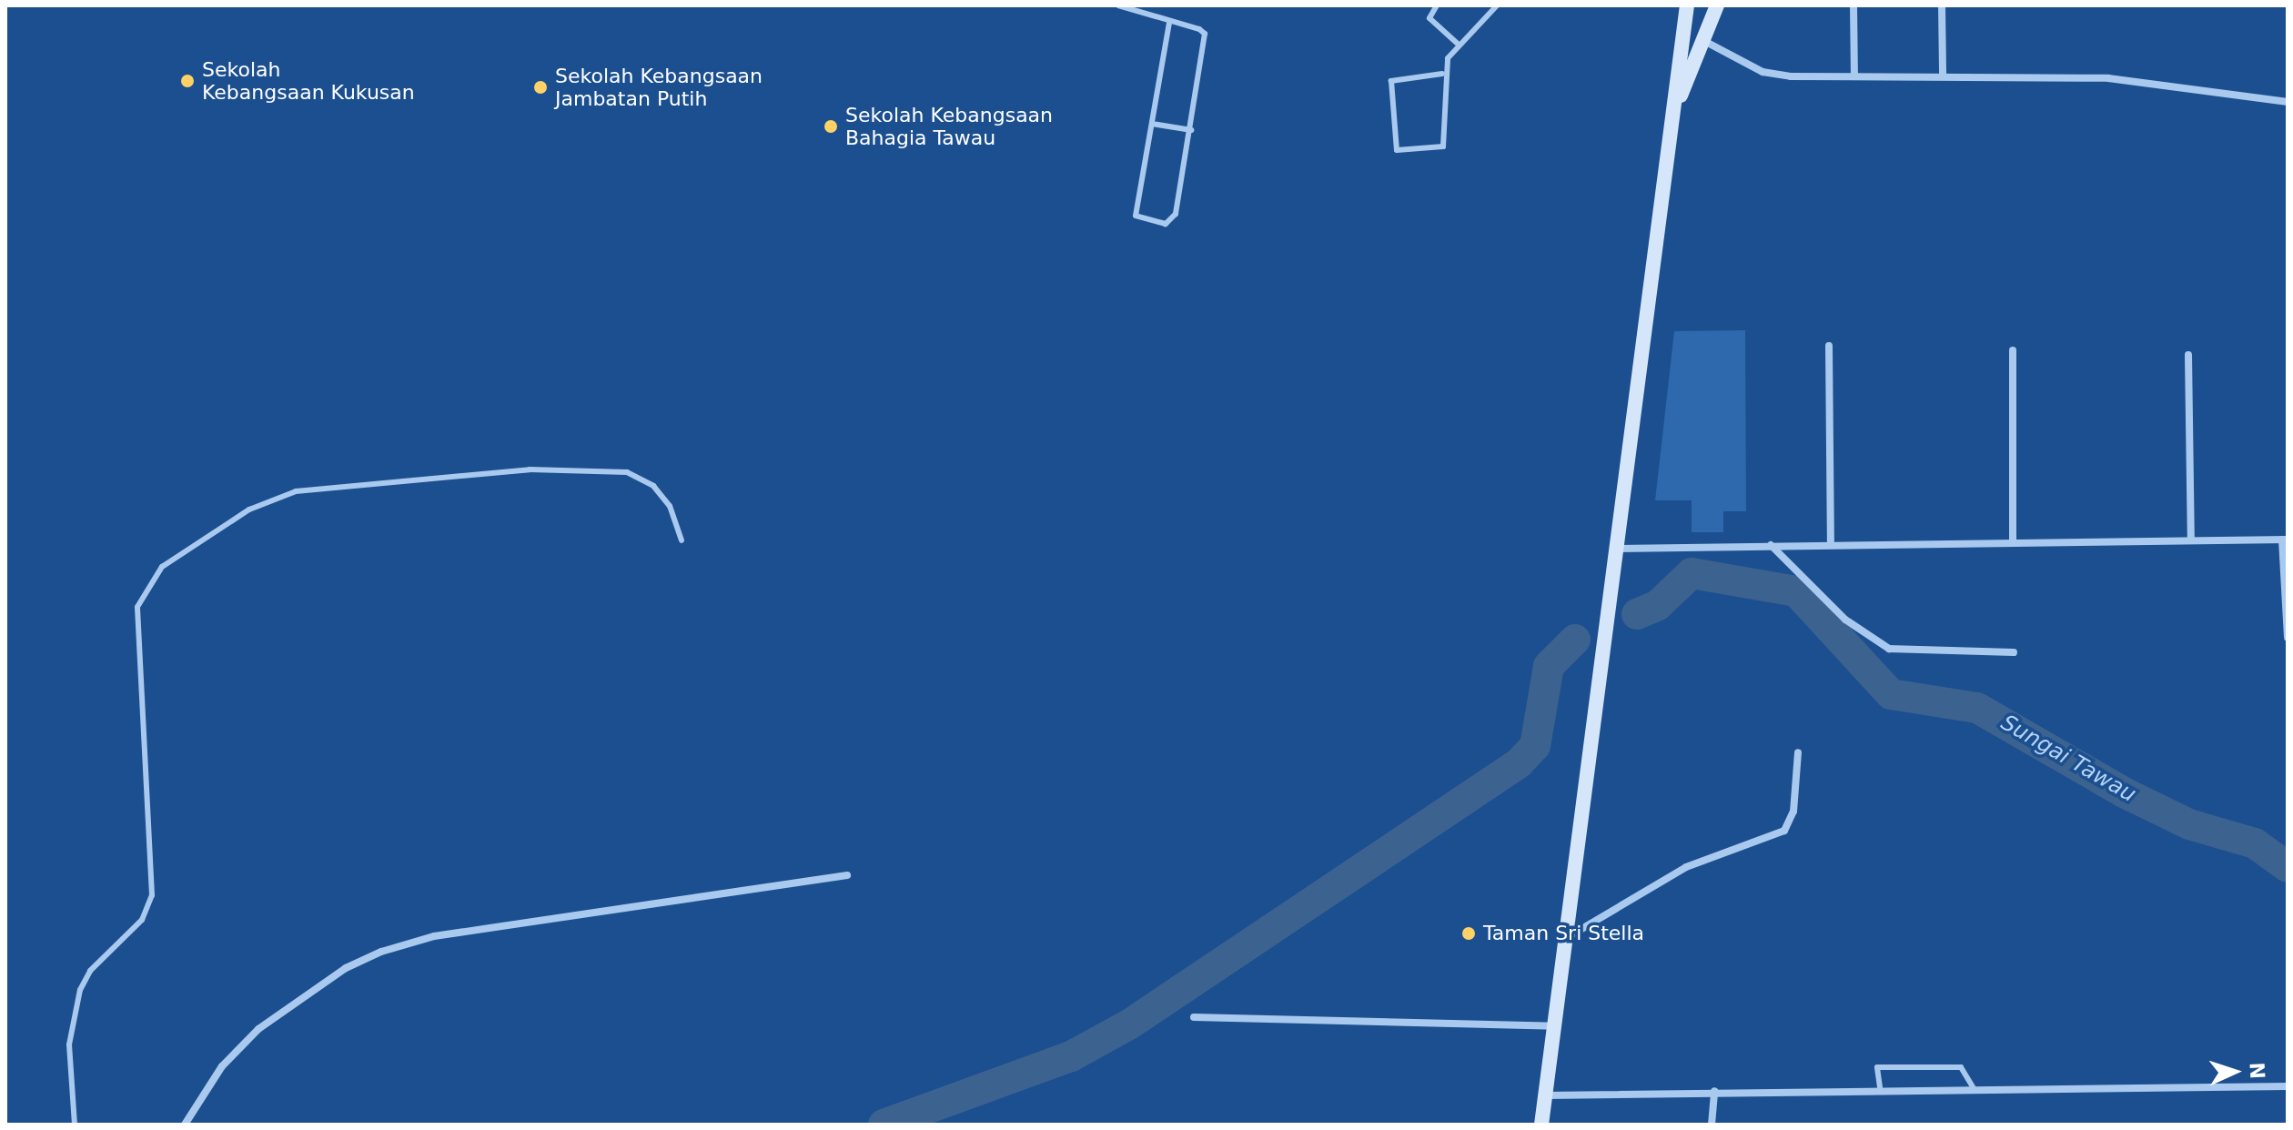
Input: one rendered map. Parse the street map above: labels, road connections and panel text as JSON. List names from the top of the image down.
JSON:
{
  "water": ["Sungai Tawau"],
  "places": [
    "Sekolah Kebangsaan Kukusan",
    "Sekolah Kebangsaan Jambatan Putih",
    "Sekolah Kebangsaan Bahagia Tawau",
    "Taman Sri Stella"
  ],
  "north": "right"
}
